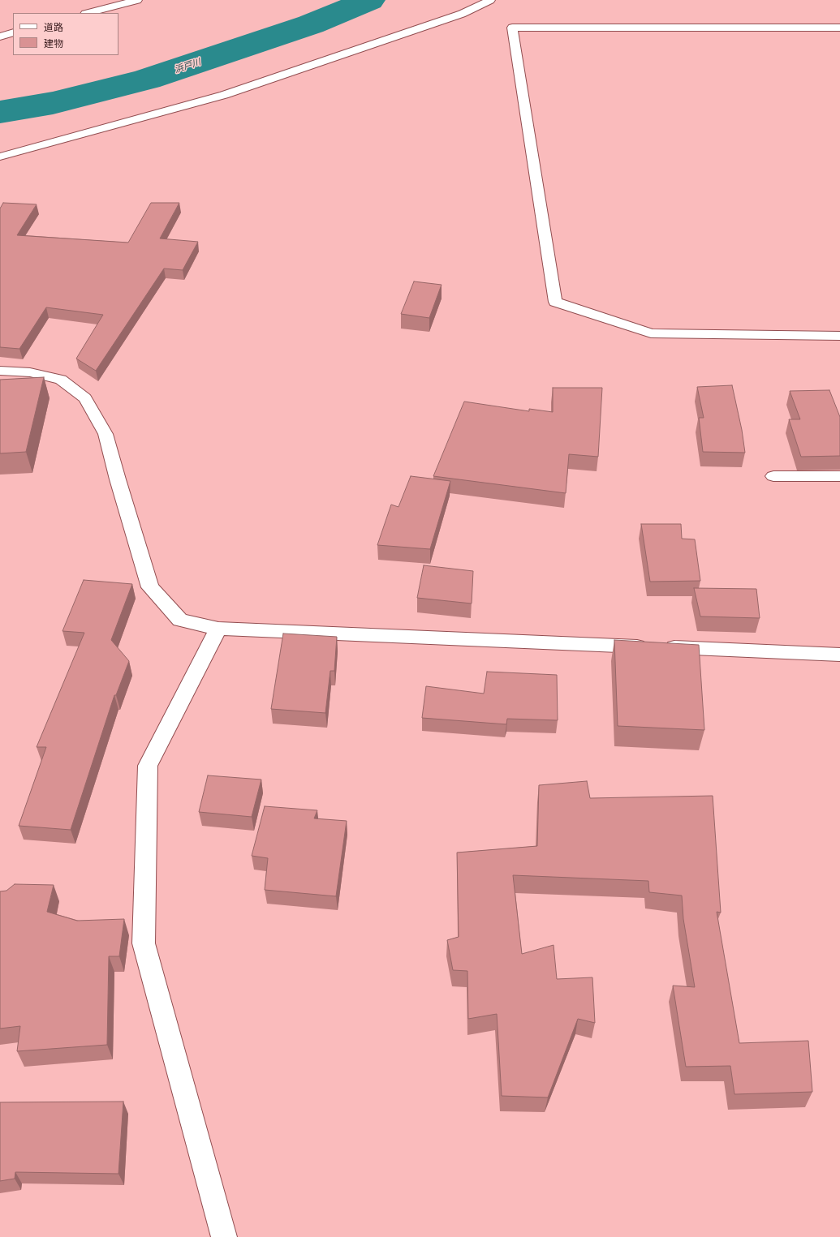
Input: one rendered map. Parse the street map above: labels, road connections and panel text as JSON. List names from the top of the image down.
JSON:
{
  "water": ["浜戸川"],
  "legend": ["道路", "建物"]
}
